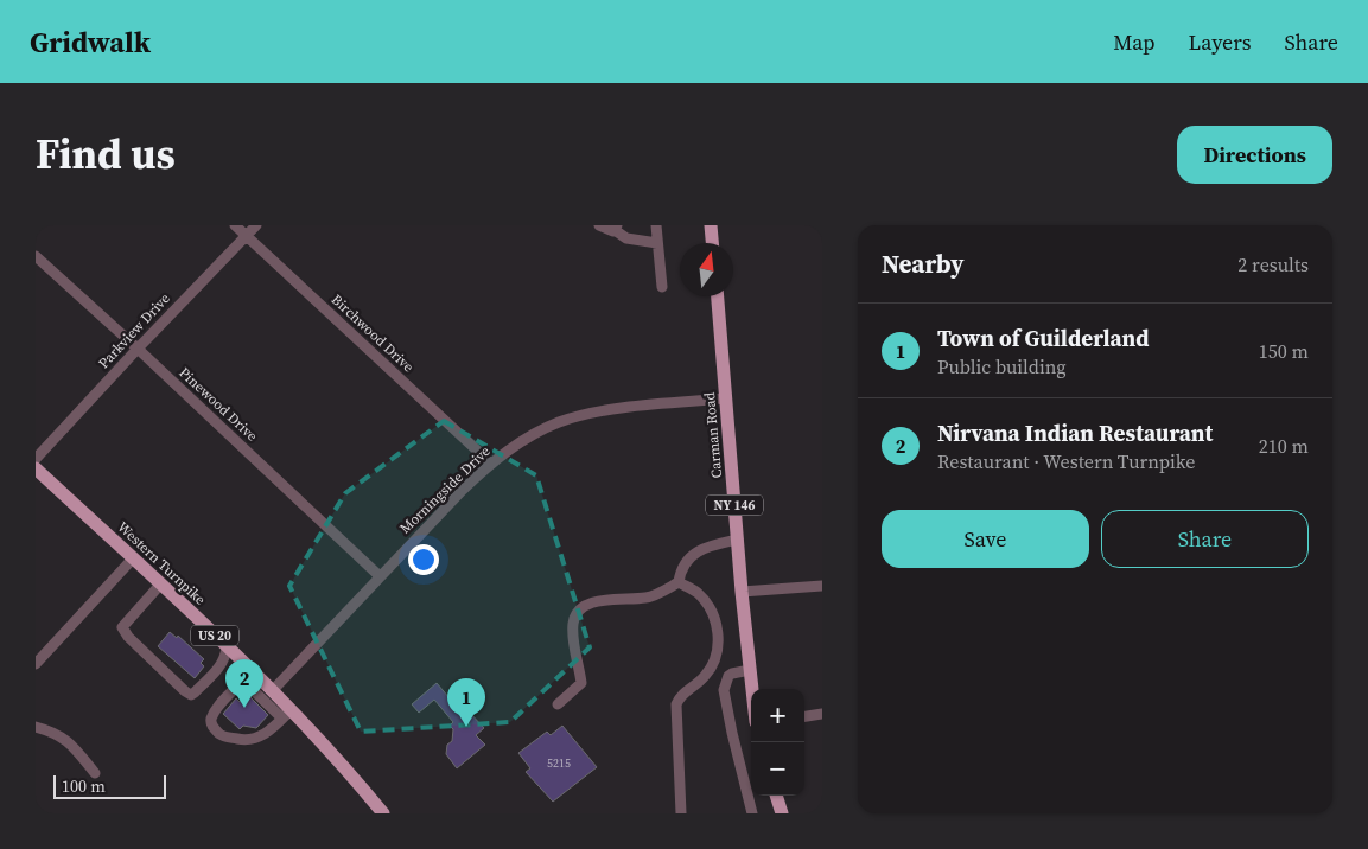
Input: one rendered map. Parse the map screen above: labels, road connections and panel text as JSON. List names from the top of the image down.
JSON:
{
  "streets": {
    "main road": [
      "Carman Road",
      "NY 146",
      "Western Turnpike",
      "US 20"
    ],
    "street": [
      "Parkview Drive",
      "Birchwood Drive",
      "Pinewood Drive",
      "Morningside Drive"
    ]
  },
  "crossings": [
    ["Parkview Drive", "Birchwood Drive"],
    ["Parkview Drive", "Pinewood Drive"],
    ["Birchwood Drive", "Morningside Drive"],
    ["Pinewood Drive", "Morningside Drive"],
    ["Carman Road", "Morningside Drive"],
    ["Morningside Drive", "Western Turnpike"]
  ],
  "house_numbers": ["5215"],
  "scale_bar": "100 m",
  "north": "top",
  "page": {
    "header": "Gridwalk",
    "nav": ["Map", "Layers", "Share"],
    "title": "Find us",
    "buttons": [
      "Directions",
      ["Save", "Share"]
    ],
    "heading": ["Nearby", "2 results"],
    "list": [
      {
        "mark": "1",
        "name": "Town of Guilderland",
        "note": "Public building",
        "value": "150 m"
      },
      {
        "mark": "2",
        "name": "Nirvana Indian Restaurant",
        "note": "Restaurant · Western Turnpike",
        "value": "210 m"
      }
    ],
    "pins": ["2", "1"],
    "map_buttons": ["+", "−"],
    "scale": "100 m"
  }
}
